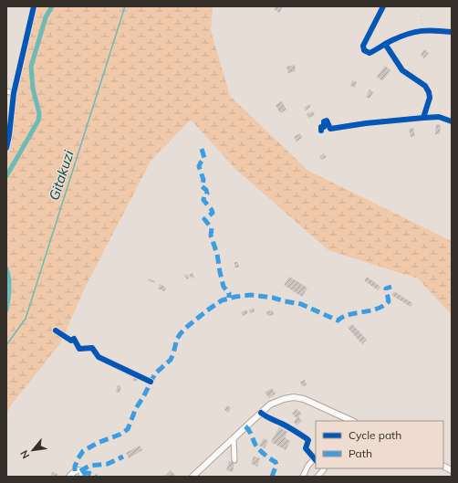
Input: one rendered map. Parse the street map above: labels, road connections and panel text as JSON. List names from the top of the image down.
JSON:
{
  "water": ["Gitakuzi"],
  "legend": ["Cycle path", "Path"],
  "north": "bottom left"
}
